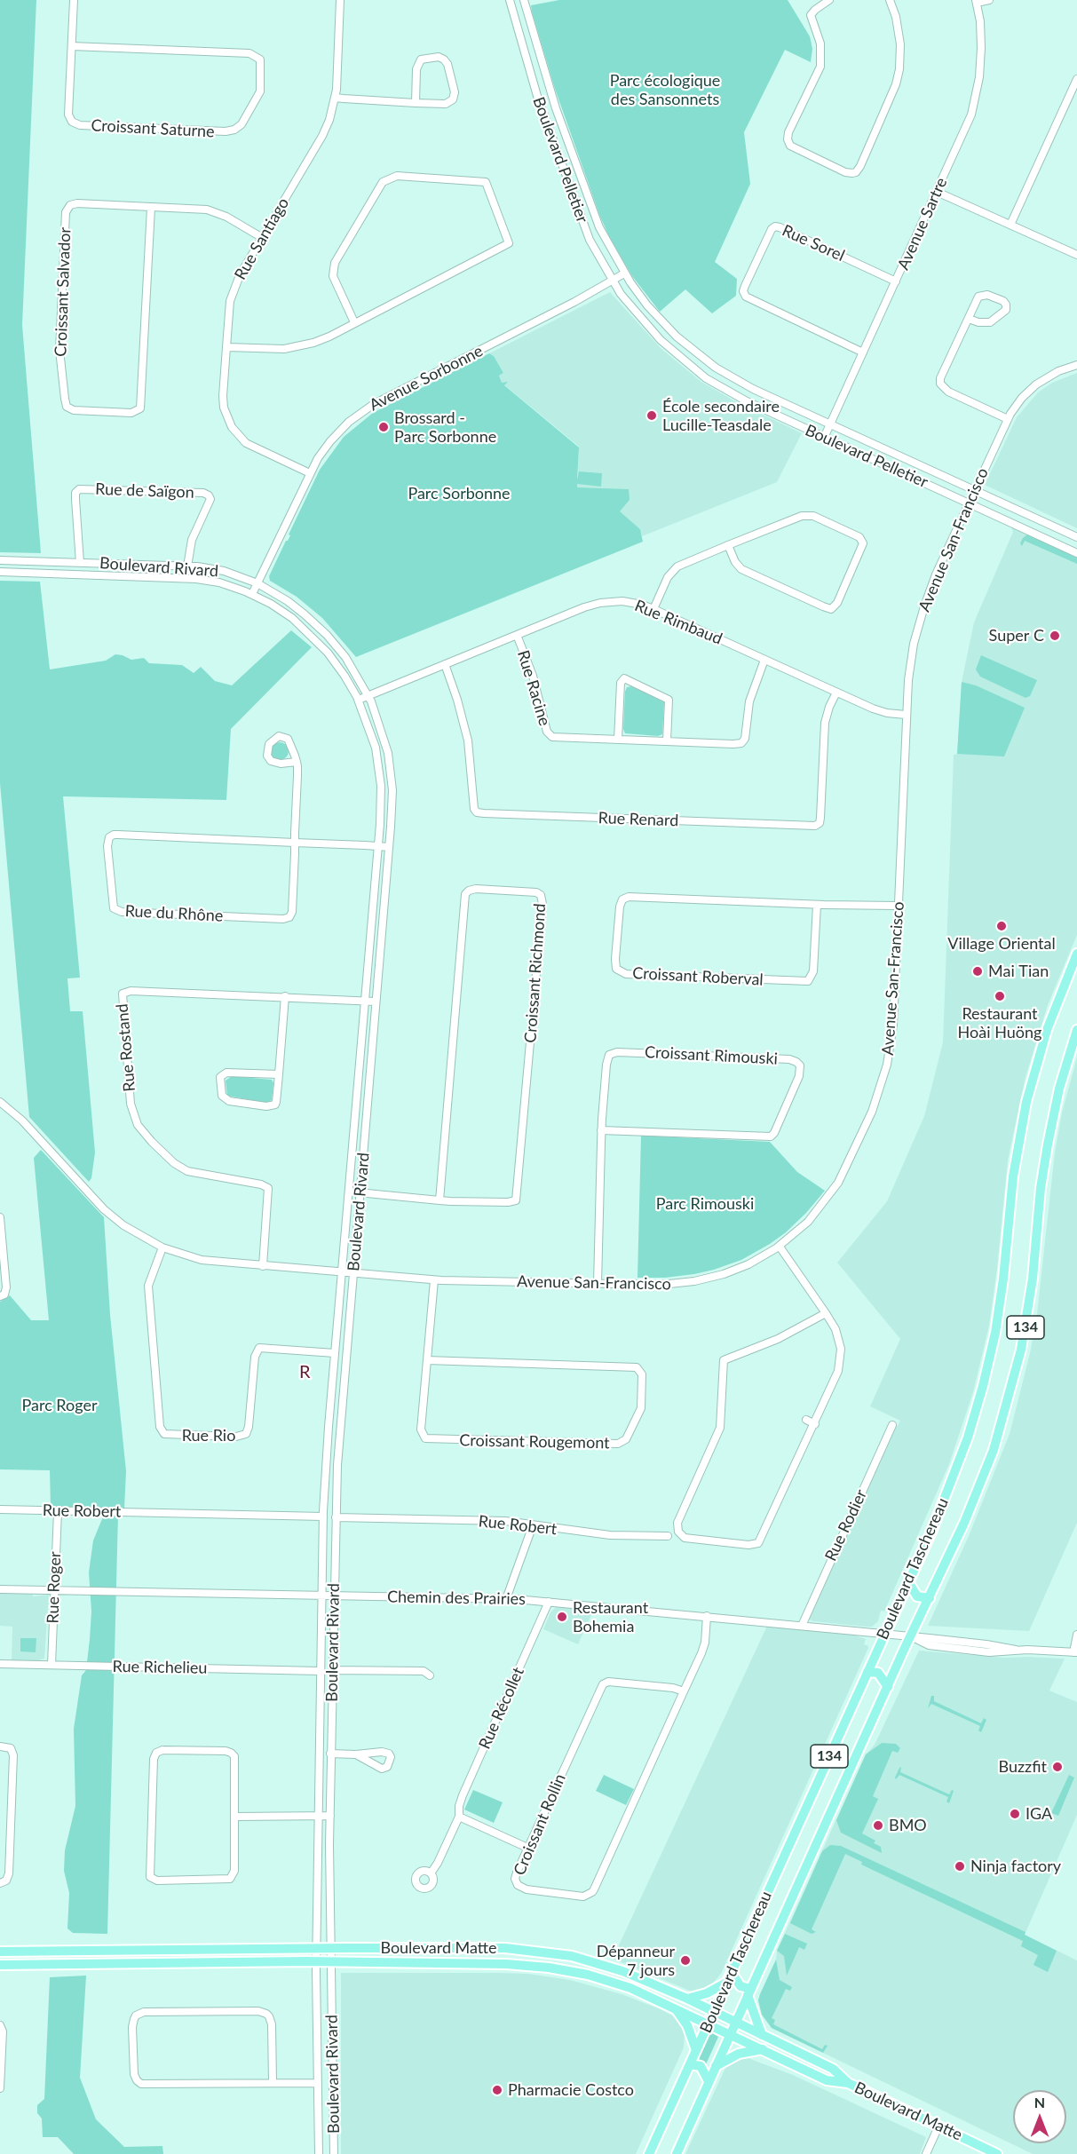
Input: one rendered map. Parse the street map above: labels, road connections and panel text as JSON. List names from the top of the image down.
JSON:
{
  "streets": {
    "main road": ["134", "Boulevard Taschereau", "Boulevard Matte"],
    "street": [
      "Croissant Saturne",
      "Boulevard Pelletier",
      "Avenue Sartre",
      "Rue Santiago",
      "Rue Sorel",
      "Croissant Salvador",
      "Avenue Sorbonne",
      "Rue de Saïgon",
      "Avenue San-Francisco",
      "Boulevard Rivard",
      "Rue Rimbaud",
      "Rue Racine",
      "Rue Renard",
      "Rue du Rhône",
      "Croissant Richmond",
      "Croissant Roberval",
      "Rue Rostand",
      "Croissant Rimouski",
      "Rue Rio",
      "Croissant Rougemont",
      "Rue Robert",
      "Rue Rodier",
      "Rue Roger",
      "Chemin des Prairies",
      "Rue Richelieu",
      "Rue Récollet",
      "Croissant Rollin"
    ]
  },
  "crossings": [
    ["Boulevard Pelletier", "Avenue Sartre"],
    ["Boulevard Pelletier", "Avenue Sorbonne"],
    ["Boulevard Pelletier", "Avenue San-Francisco"],
    ["Avenue Sartre", "Rue Sorel"],
    ["Rue Santiago", "Croissant Salvador"],
    ["Rue Santiago", "Avenue Sorbonne"],
    ["Avenue Sorbonne", "Boulevard Rivard"],
    ["Rue de Saïgon", "Boulevard Rivard"],
    ["Avenue San-Francisco", "Boulevard Rivard"],
    ["Avenue San-Francisco", "Rue Rimbaud"],
    ["Avenue San-Francisco", "Croissant Roberval"],
    ["Avenue San-Francisco", "Rue Rostand"],
    ["Avenue San-Francisco", "Croissant Rimouski"],
    ["Avenue San-Francisco", "Rue Rio"],
    ["Avenue San-Francisco", "Croissant Rougemont"],
    ["Boulevard Rivard", "Rue Rimbaud"],
    ["Boulevard Rivard", "Rue du Rhône"],
    ["Boulevard Rivard", "Croissant Richmond"],
    ["Boulevard Rivard", "Rue Rostand"],
    ["Boulevard Rivard", "Rue Rio"],
    ["Boulevard Rivard", "Rue Robert"],
    ["Boulevard Rivard", "Chemin des Prairies"],
    ["Boulevard Rivard", "Rue Richelieu"],
    ["Boulevard Rivard", "Boulevard Matte"],
    ["Rue Rimbaud", "Rue Racine"],
    ["Rue Rimbaud", "Rue Renard"],
    ["Rue Robert", "Rue Roger"],
    ["Rue Rodier", "Chemin des Prairies"],
    ["Boulevard Taschereau", "Chemin des Prairies"],
    ["Boulevard Taschereau", "Boulevard Matte"],
    ["Rue Roger", "Chemin des Prairies"],
    ["Rue Roger", "Rue Richelieu"],
    ["Chemin des Prairies", "Rue Récollet"],
    ["Chemin des Prairies", "Croissant Rollin"]
  ],
  "districts": ["R"],
  "parks": [
    "Parc écologique des Sansonnets",
    "Parc Sorbonne",
    "Parc Rimouski",
    "Parc Roger"
  ],
  "places": [
    "École secondaire Lucille-Teasdale",
    "Brossard - Parc Sorbonne",
    "Super C",
    "Village Oriental",
    "Mai Tian",
    "Restaurant Hoài Huöng",
    "Restaurant Bohemia",
    "Buzzfit",
    "IGA",
    "BMO",
    "Ninja factory",
    "Dépanneur 7 jours",
    "Pharmacie Costco"
  ],
  "north": "top"
}
